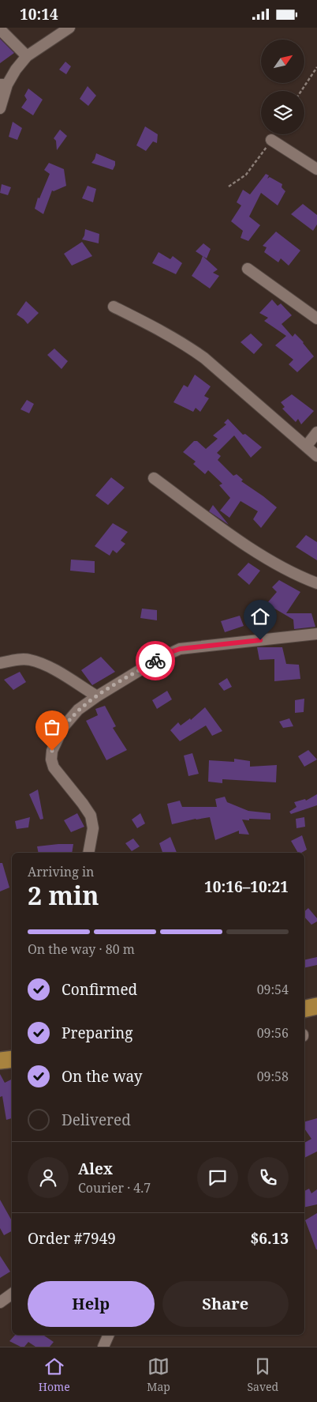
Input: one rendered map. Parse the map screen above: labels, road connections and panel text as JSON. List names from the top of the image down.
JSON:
{
  "north": "top right",
  "page": {
    "status": "10:14",
    "heading": ["2 min", "Arriving in", "10:16–10:21"],
    "panel": [
      "Alex",
      "Courier · 4.7",
      "Order #7949",
      "$6.13"
    ],
    "bar": "On the way · 80 m",
    "list": [
      ["Confirmed", "09:54"],
      ["Preparing", "09:56"],
      ["On the way", "09:58"],
      "Delivered"
    ],
    "buttons": ["Help", "Share"],
    "tabs": ["Home", "Map", "Saved"]
  }
}
